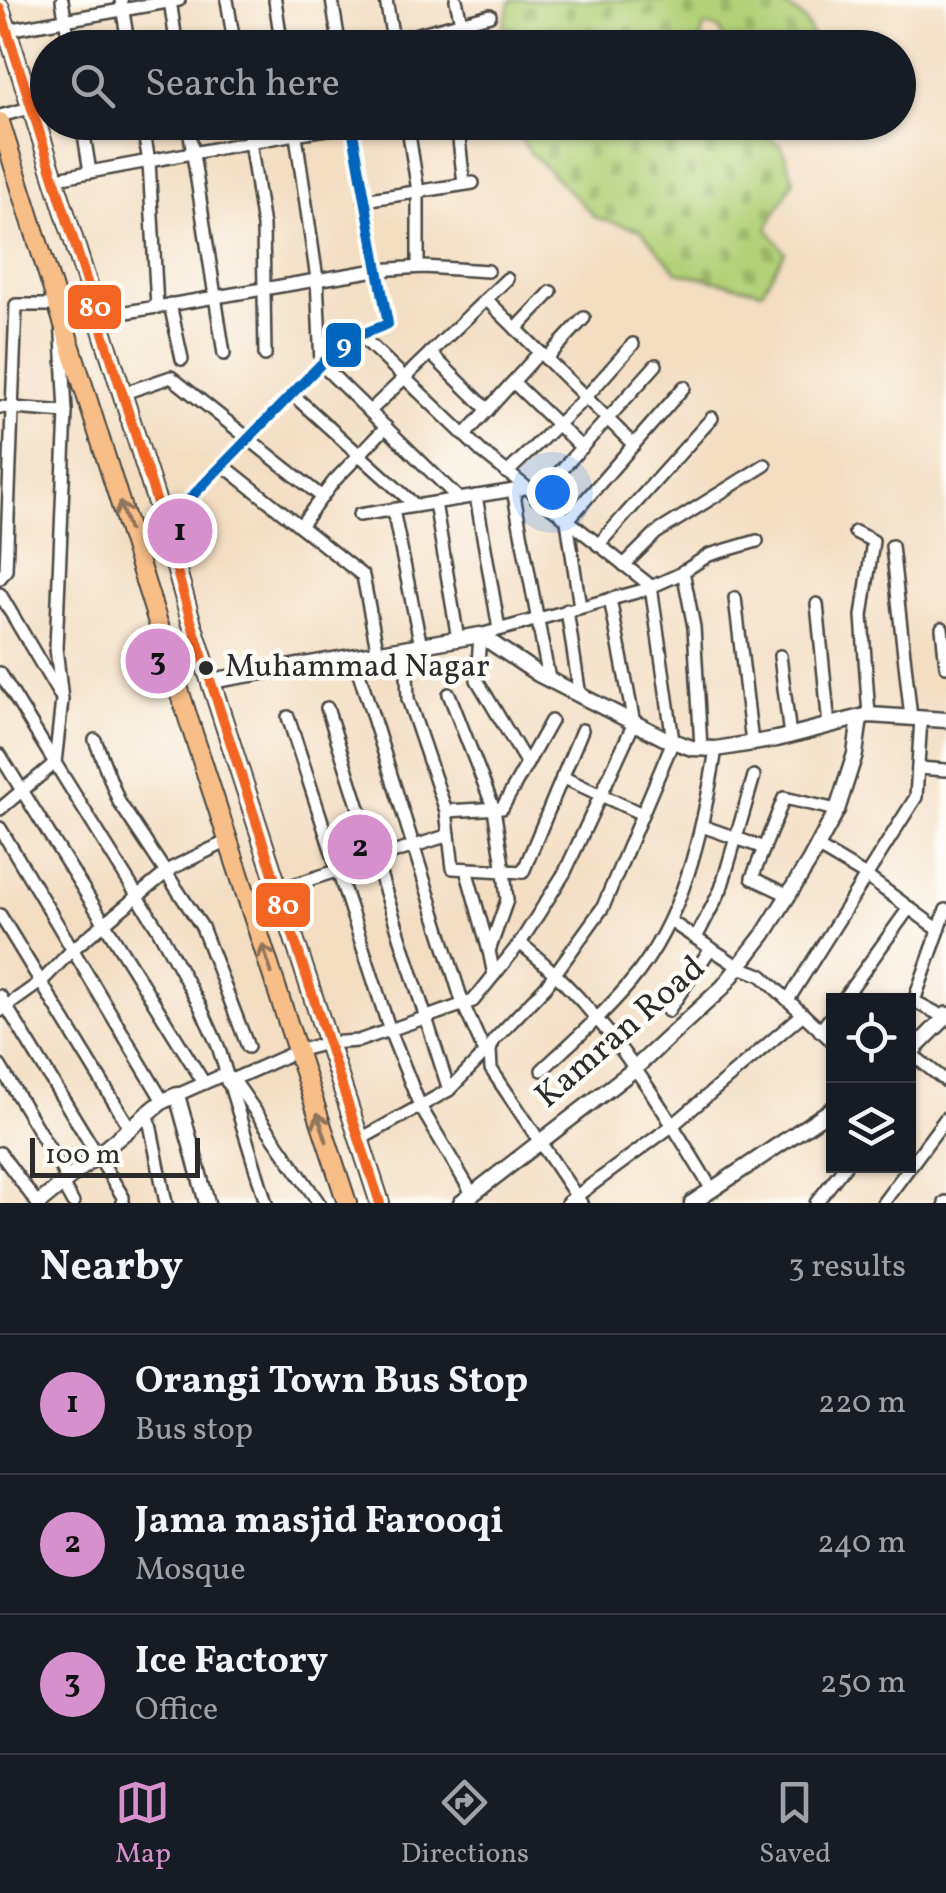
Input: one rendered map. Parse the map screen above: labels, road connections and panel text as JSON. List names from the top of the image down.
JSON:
{
  "streets": {
    "street": ["Kamran Road"]
  },
  "places": ["Muhammad Nagar"],
  "lines": ["transit line 80", "transit line 9"],
  "scale_bar": "100 m",
  "page": {
    "search": "Search here",
    "pins": ["1", "3", "2"],
    "scale": "100 m",
    "heading": ["Nearby", "3 results"],
    "list": [
      {
        "mark": "1",
        "name": "Orangi Town Bus Stop",
        "note": "Bus stop",
        "value": "220 m"
      },
      {
        "mark": "2",
        "name": "Jama masjid Farooqi",
        "note": "Mosque",
        "value": "240 m"
      },
      {
        "mark": "3",
        "name": "Ice Factory",
        "note": "Office",
        "value": "250 m"
      }
    ],
    "nav": ["Map", "Directions", "Saved"]
  }
}
